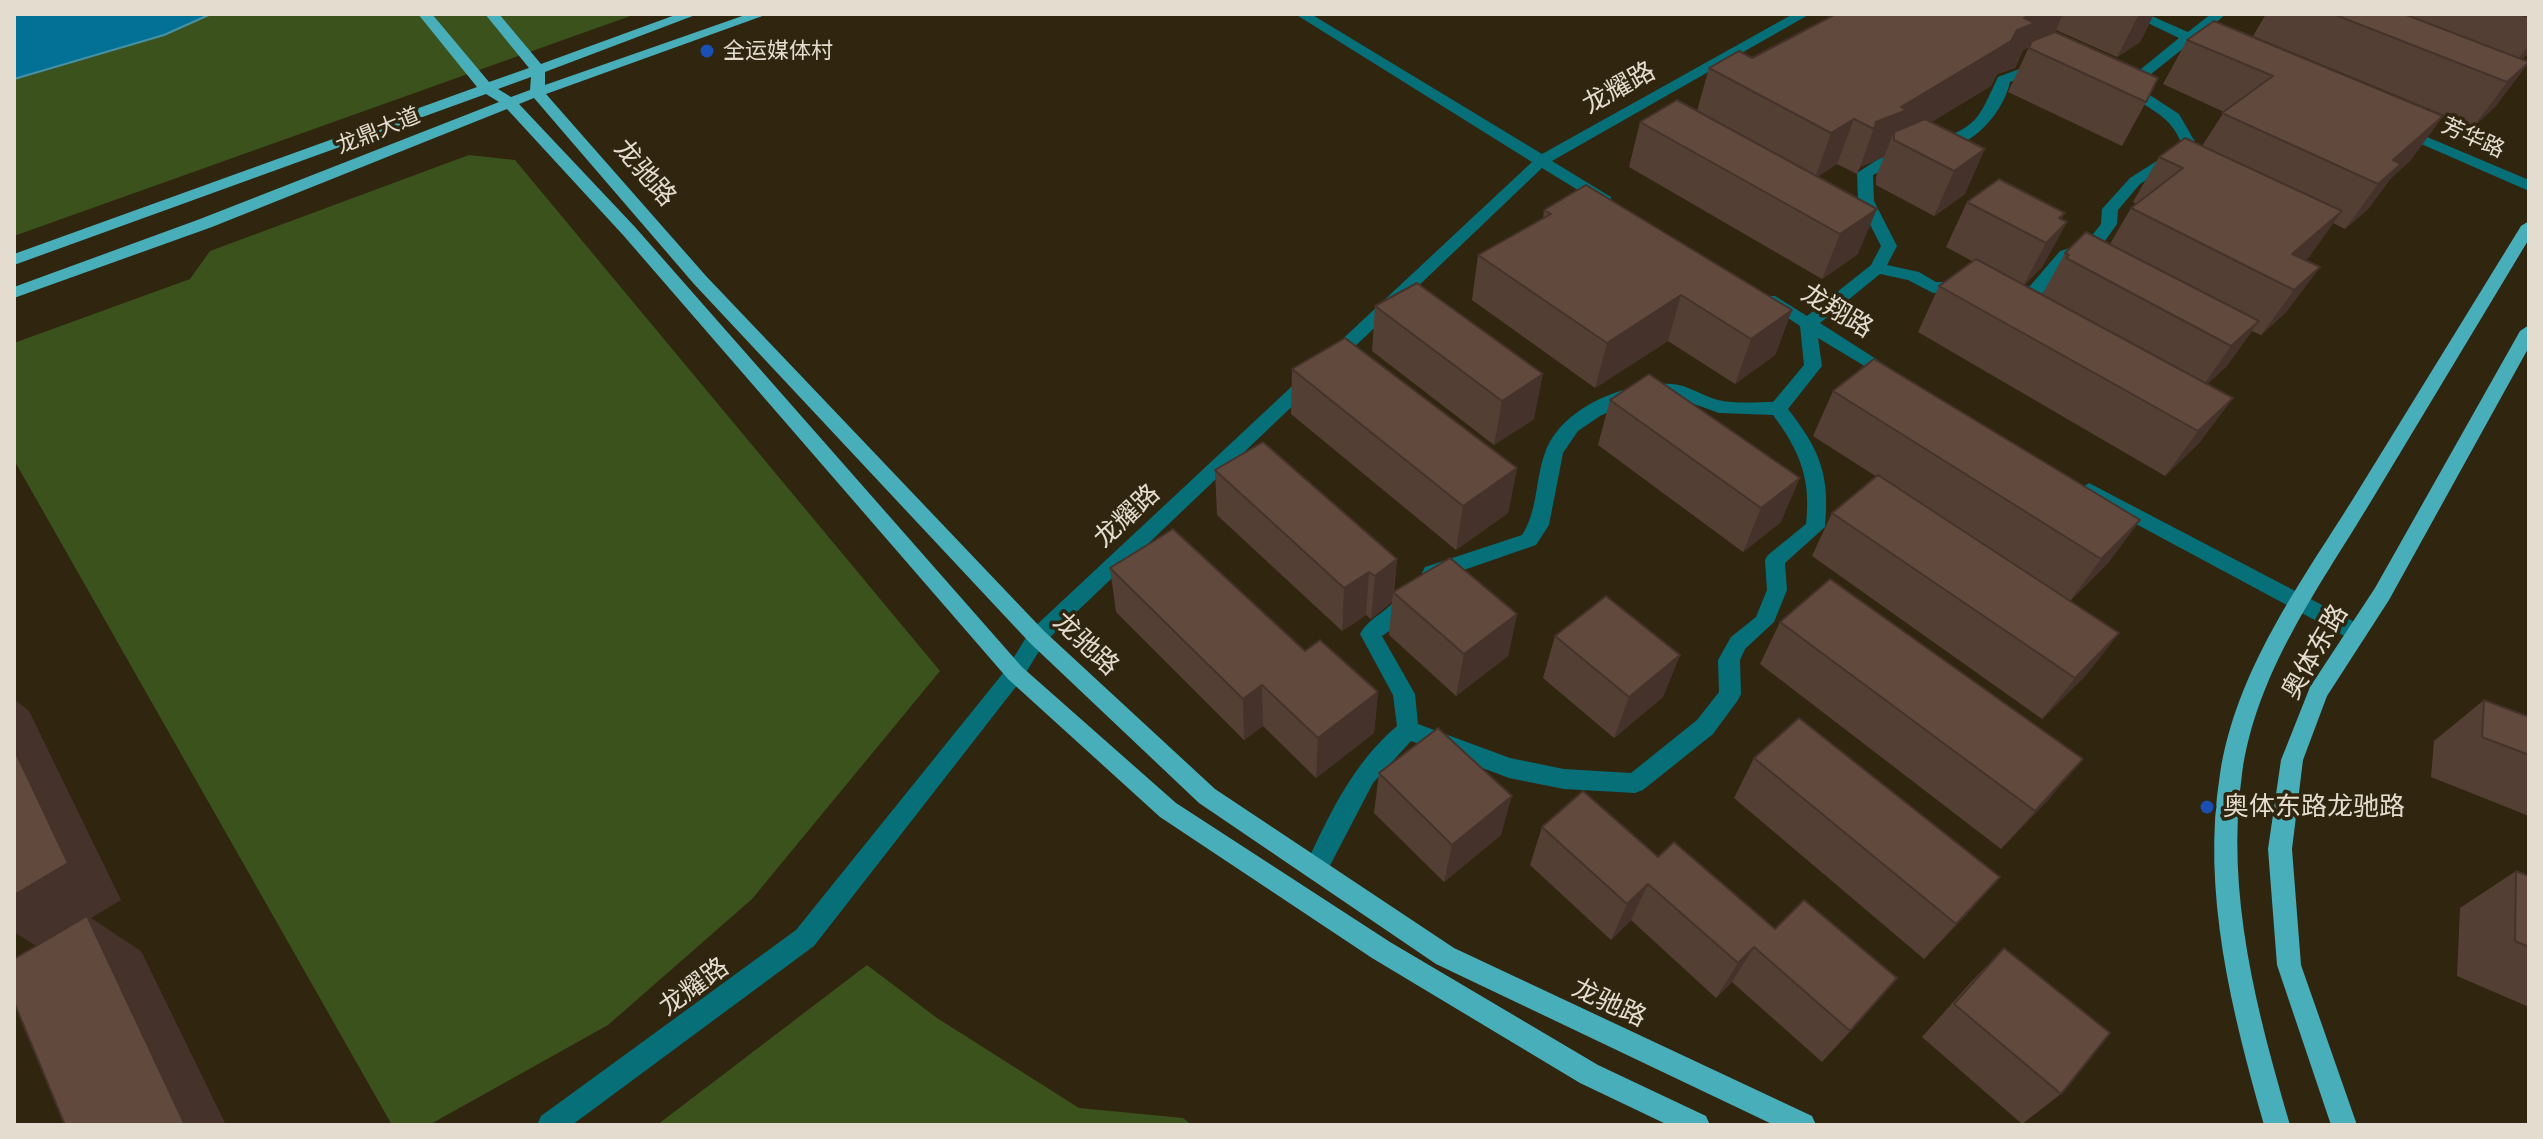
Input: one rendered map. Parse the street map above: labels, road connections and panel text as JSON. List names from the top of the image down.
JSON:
{
  "streets": {
    "main road": ["龙鼎大道", "龙驰路", "奥体东路"],
    "street": ["龙耀路", "芳华路", "龙翔路"]
  },
  "crossings": [
    ["龙耀路", "龙驰路"],
    ["龙鼎大道", "龙驰路"]
  ],
  "places": ["全运媒体村", "奥体东路龙驰路"]
}
